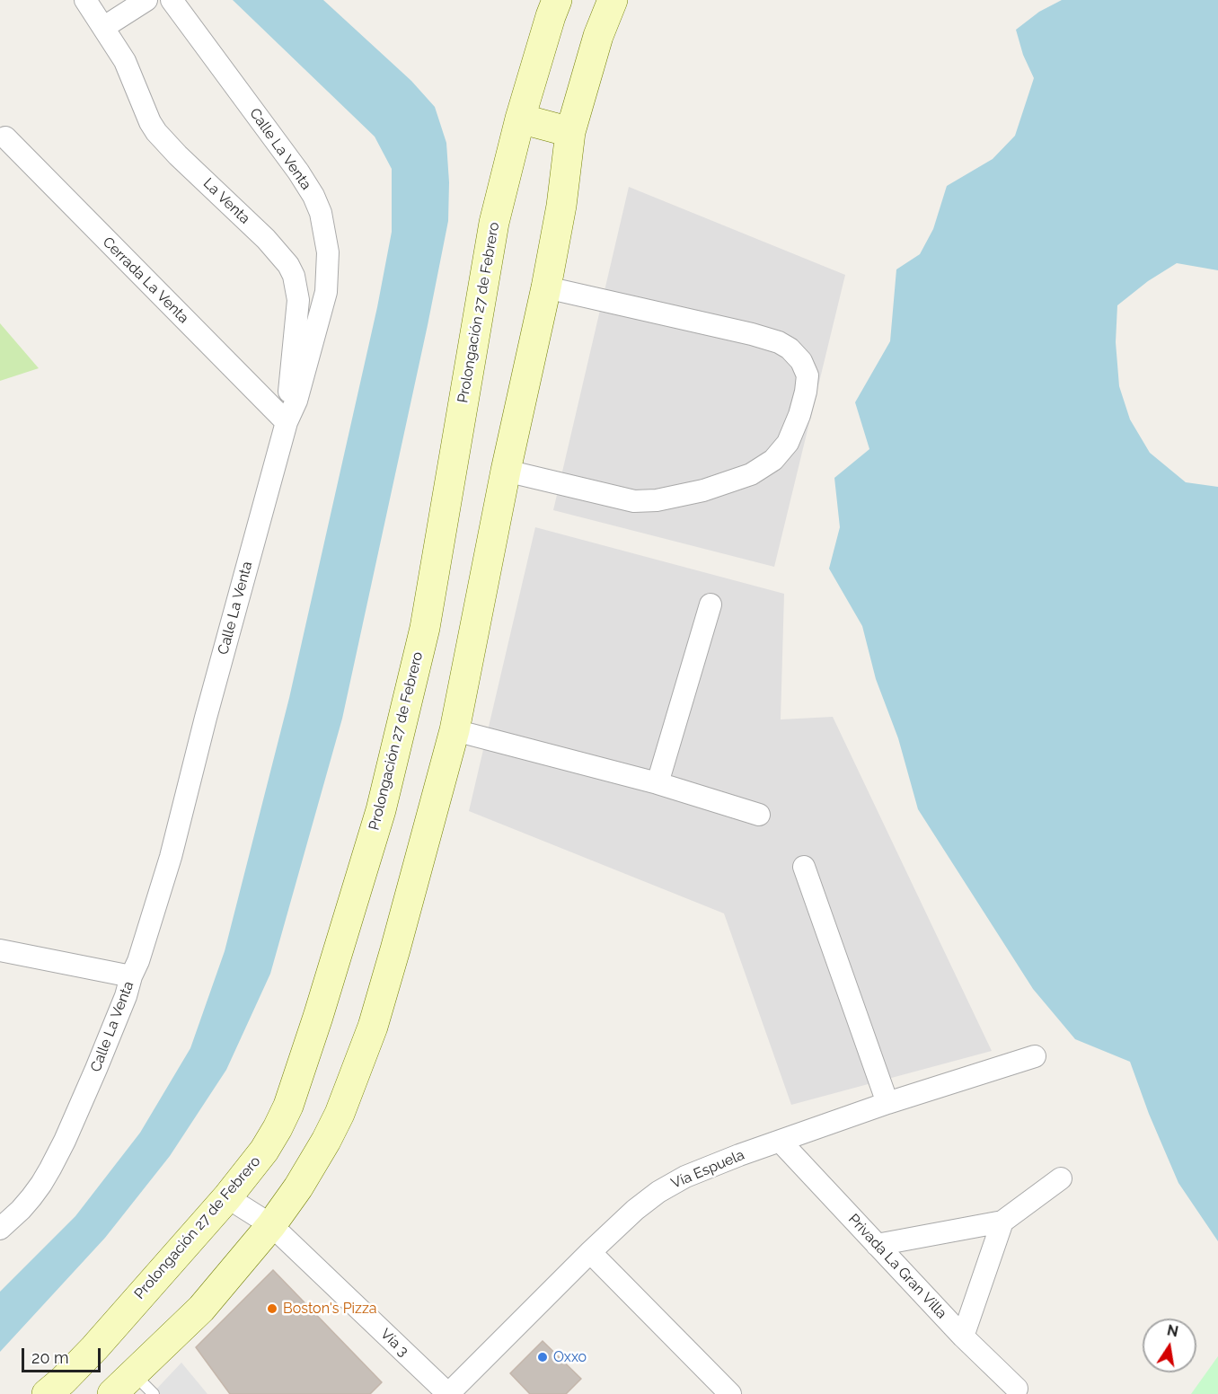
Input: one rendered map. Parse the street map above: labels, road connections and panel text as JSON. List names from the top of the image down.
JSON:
{
  "streets": {
    "street": [
      "Calle La Venta",
      "La Venta",
      "Cerrada La Venta",
      "Prolongación 27 de Febrero",
      "Vía Espuela",
      "Privada La Gran Villa",
      "Vía 3"
    ]
  },
  "crossings": [
    ["Calle La Venta", "La Venta"],
    ["Calle La Venta", "Cerrada La Venta"],
    ["La Venta", "Cerrada La Venta"],
    ["Prolongación 27 de Febrero", "Vía 3"],
    ["Vía Espuela", "Privada La Gran Villa"],
    ["Vía Espuela", "Vía 3"]
  ],
  "places": ["Boston's Pizza", "Oxxo"],
  "scale_bar": "20 m",
  "north": "top"
}
